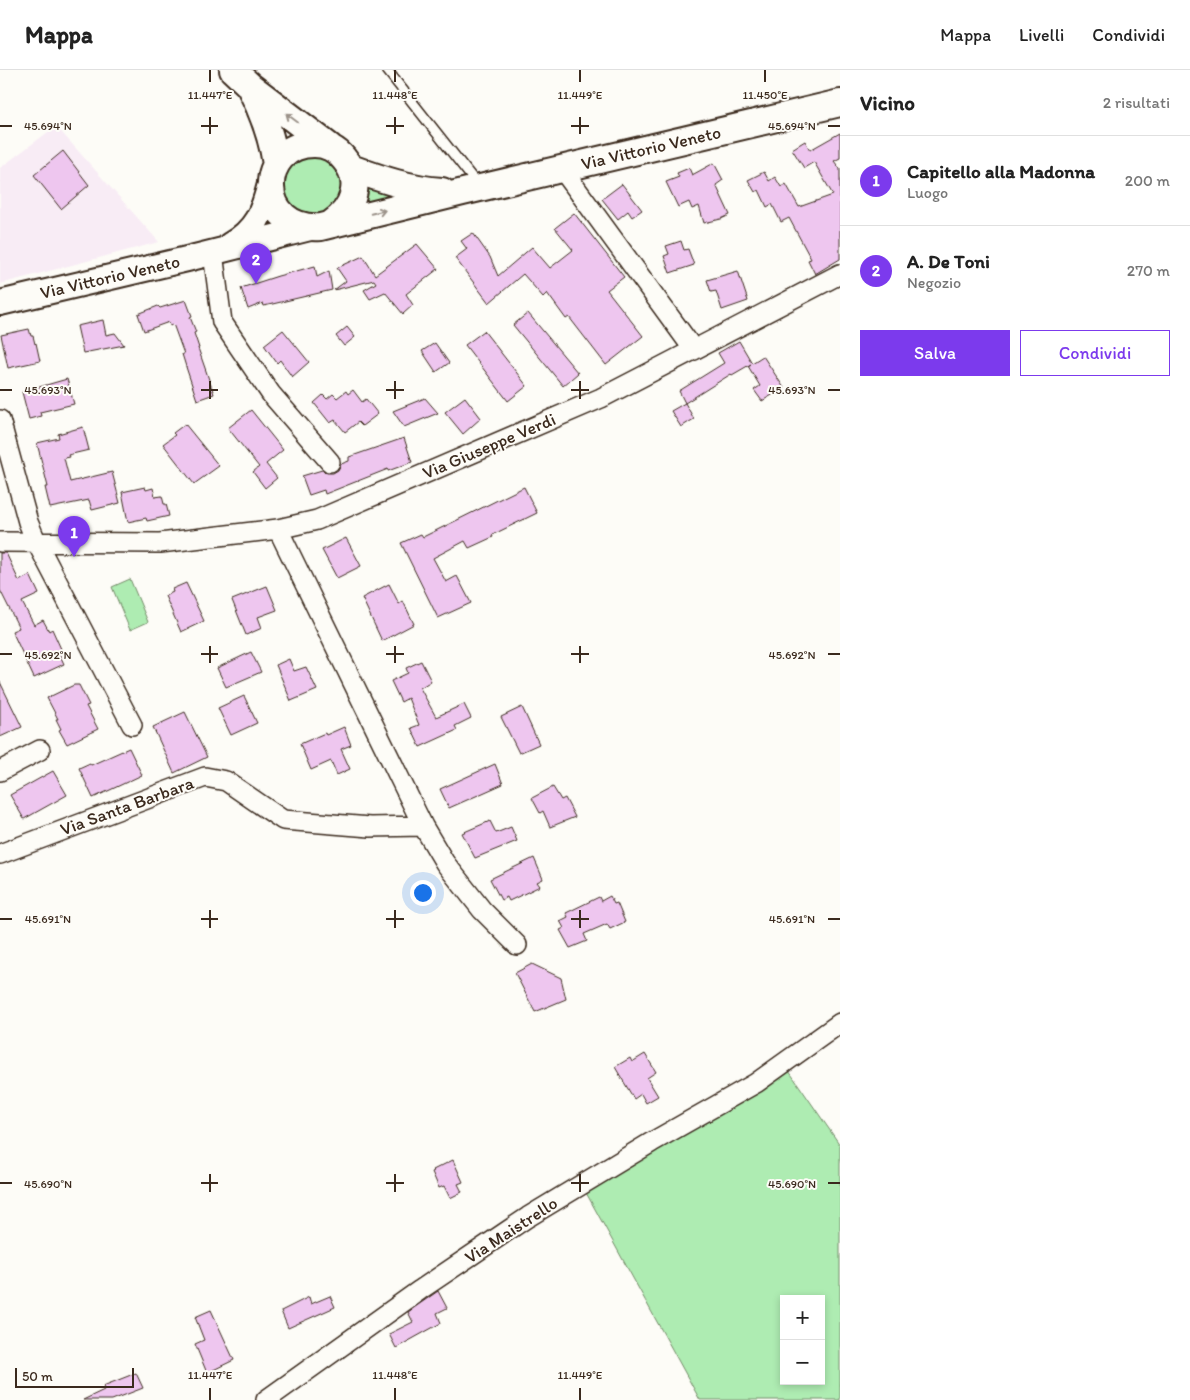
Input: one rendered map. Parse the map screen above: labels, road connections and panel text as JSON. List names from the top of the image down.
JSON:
{
  "streets": {
    "main road": ["Via Vittorio Veneto"],
    "street": ["Via Giuseppe Verdi", "Via Santa Barbara", "Via Maistrello"]
  },
  "scale_bar": "50 m",
  "page": {
    "header": "Mappa",
    "nav": ["Mappa", "Livelli", "Condividi"],
    "heading": ["Vicino", "2 risultati"],
    "list": [
      {
        "mark": "1",
        "name": "Capitello alla Madonna",
        "note": "Luogo",
        "value": "200 m"
      },
      {
        "mark": "2",
        "name": "A. De Toni",
        "note": "Negozio",
        "value": "270 m"
      }
    ],
    "pins": ["2", "1"],
    "buttons": ["Salva", "Condividi"],
    "map_buttons": ["+", "−"],
    "scale": "50 m"
  },
  "coordinates": [
    "11.447°E",
    "11.448°E",
    "11.449°E",
    "11.450°E",
    "45.694°N",
    "45.693°N",
    "45.692°N",
    "45.691°N",
    "45.690°N"
  ]
}
